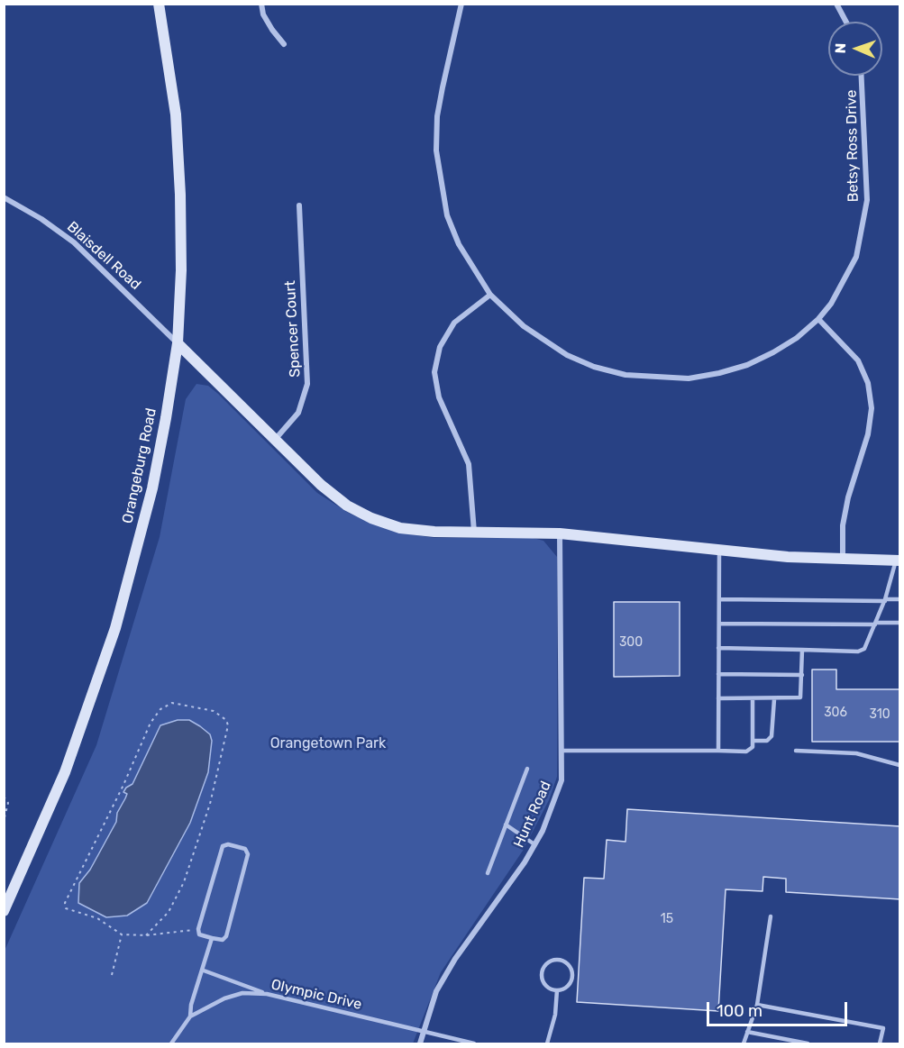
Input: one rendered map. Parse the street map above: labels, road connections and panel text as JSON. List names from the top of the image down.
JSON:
{
  "streets": {
    "main road": ["Orangeburg Road"],
    "street": [
      "Betsy Ross Drive",
      "Blaisdell Road",
      "Spencer Court",
      "Hunt Road"
    ],
    "lane": ["Olympic Drive"]
  },
  "crossings": [
    ["Blaisdell Road", "Orangeburg Road"],
    ["Hunt Road", "Olympic Drive"]
  ],
  "parks": ["Orangetown Park"],
  "house_numbers": [
    "300",
    "306",
    "310",
    "15"
  ],
  "scale_bar": "100 m",
  "north": "left"
}
